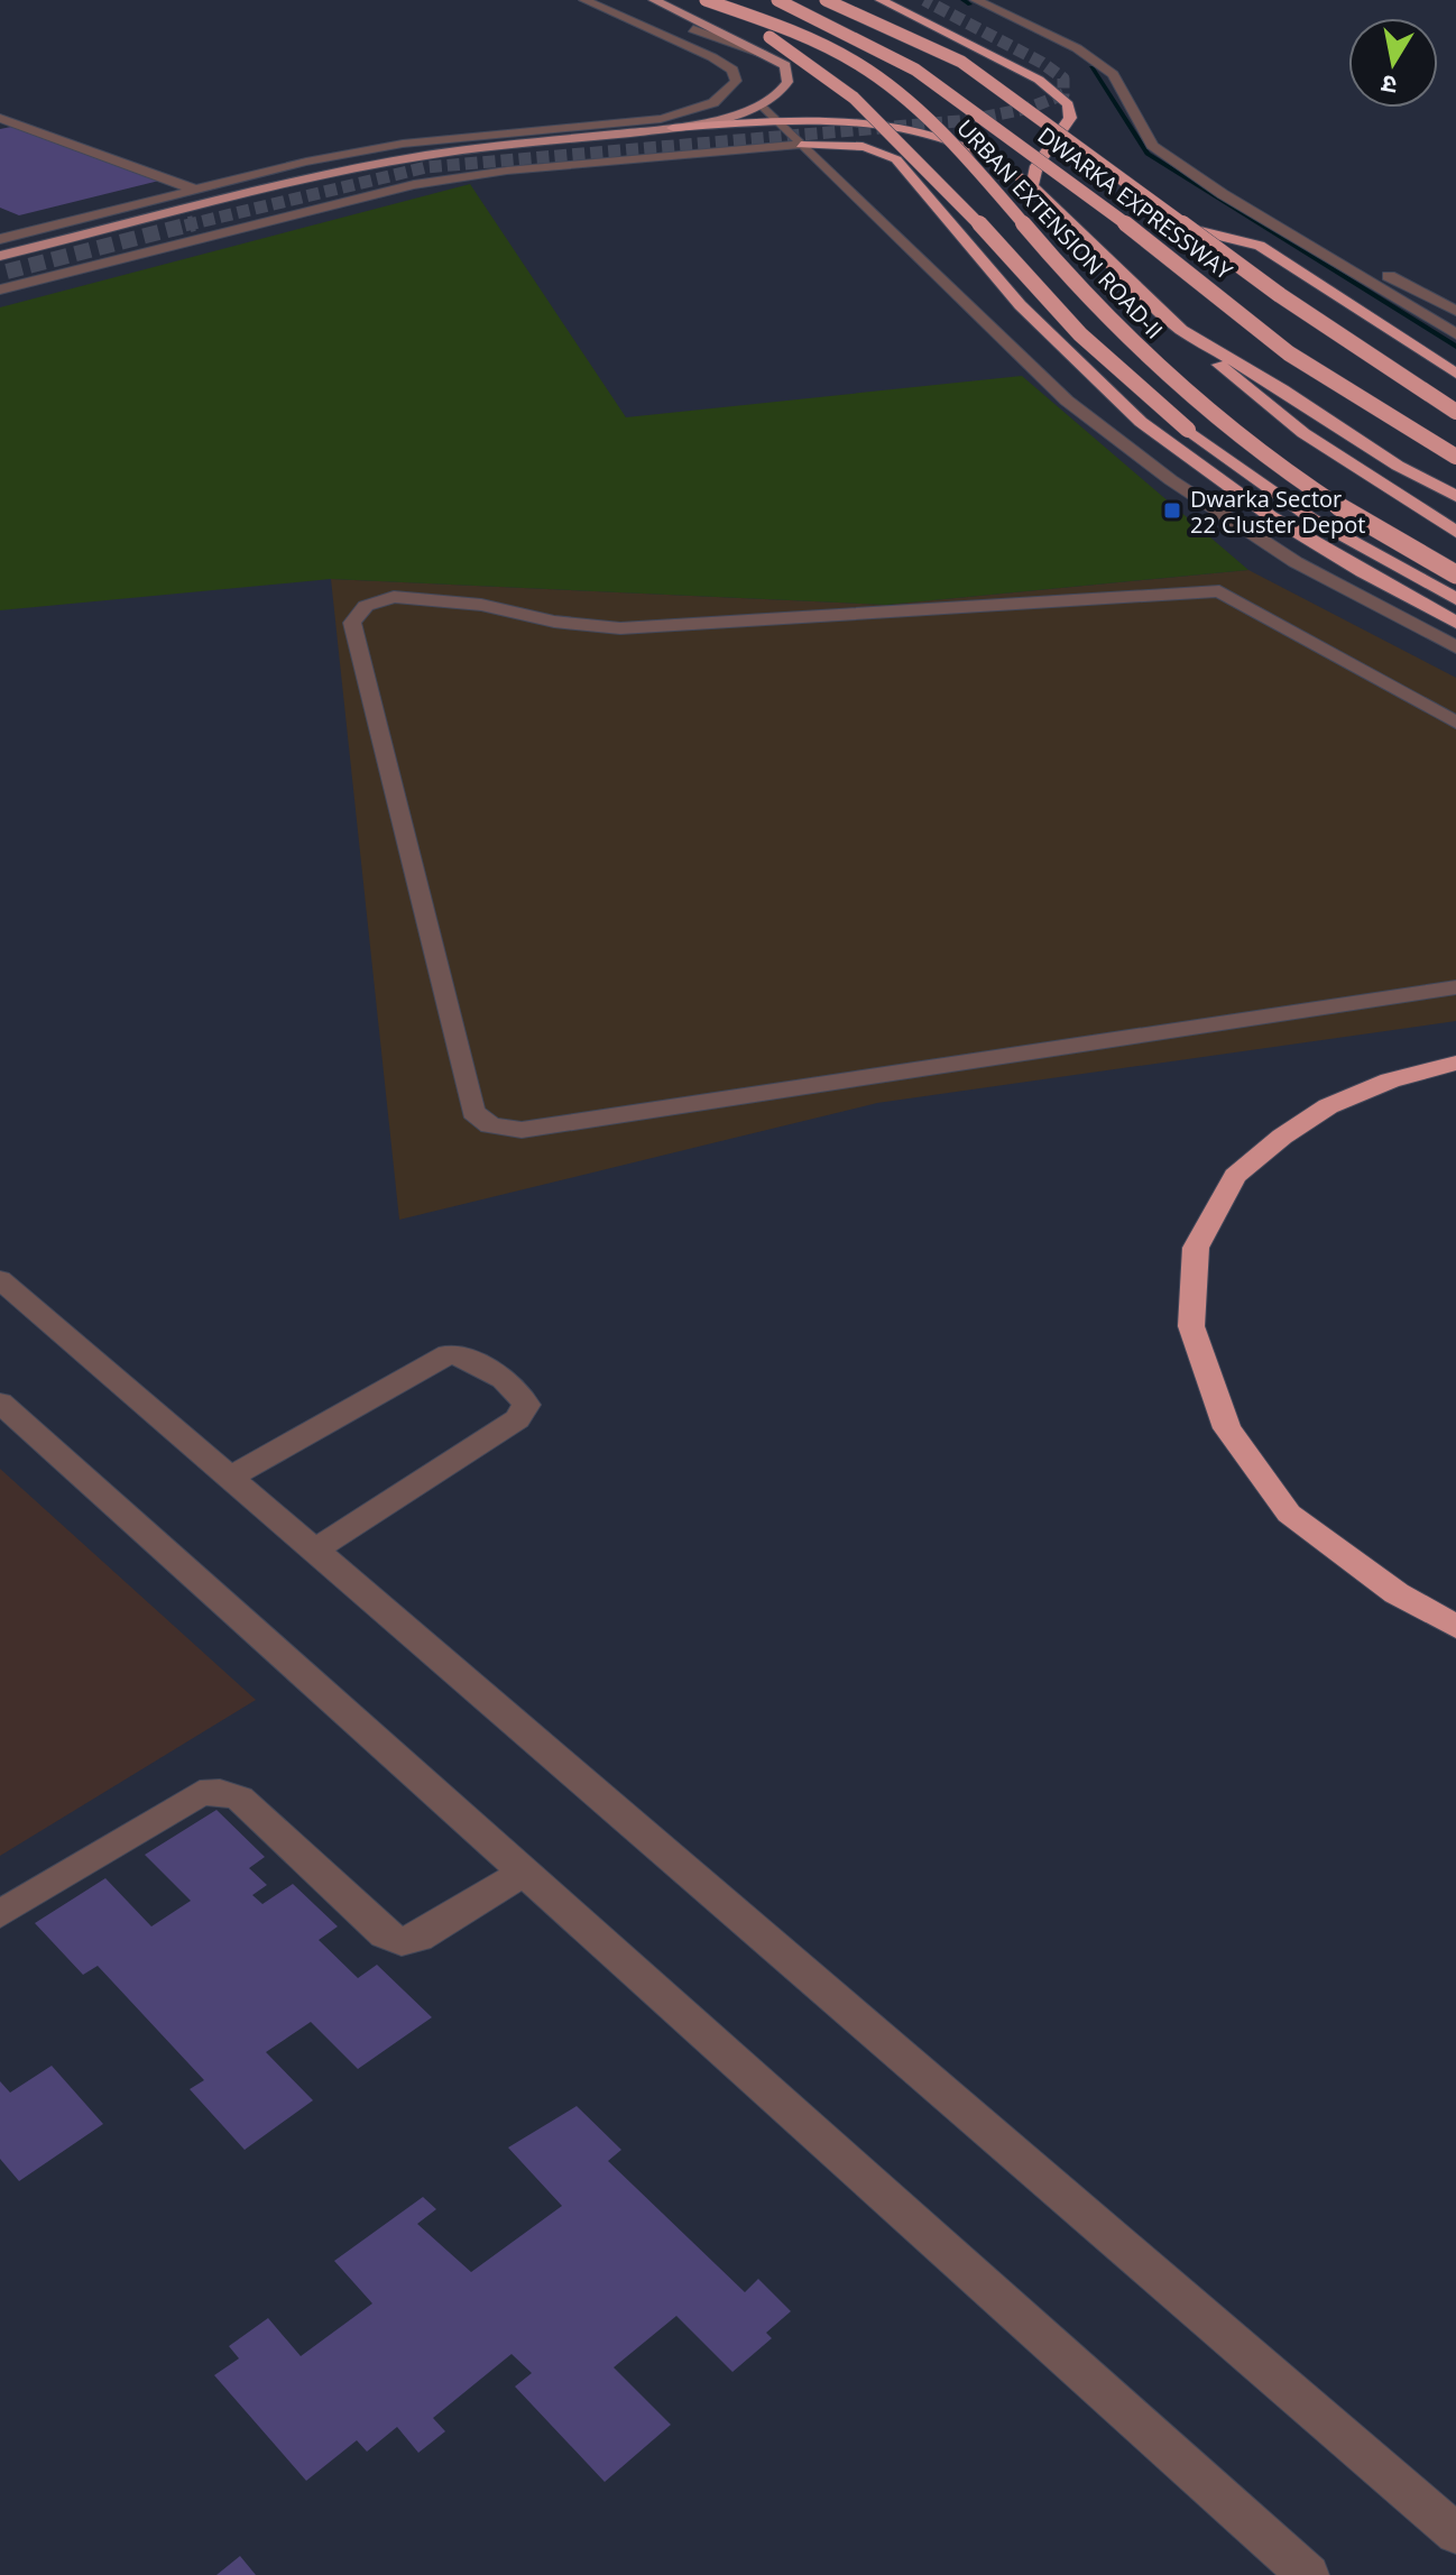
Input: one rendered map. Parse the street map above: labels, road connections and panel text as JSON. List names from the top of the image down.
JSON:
{
  "streets": {
    "highway": ["DWARKA EXPRESSWAY", "URBAN EXTENSION ROAD-II"]
  },
  "places": {
    "transit": ["Dwarka Sector 22 Cluster Depot"]
  },
  "north": "bottom"
}
